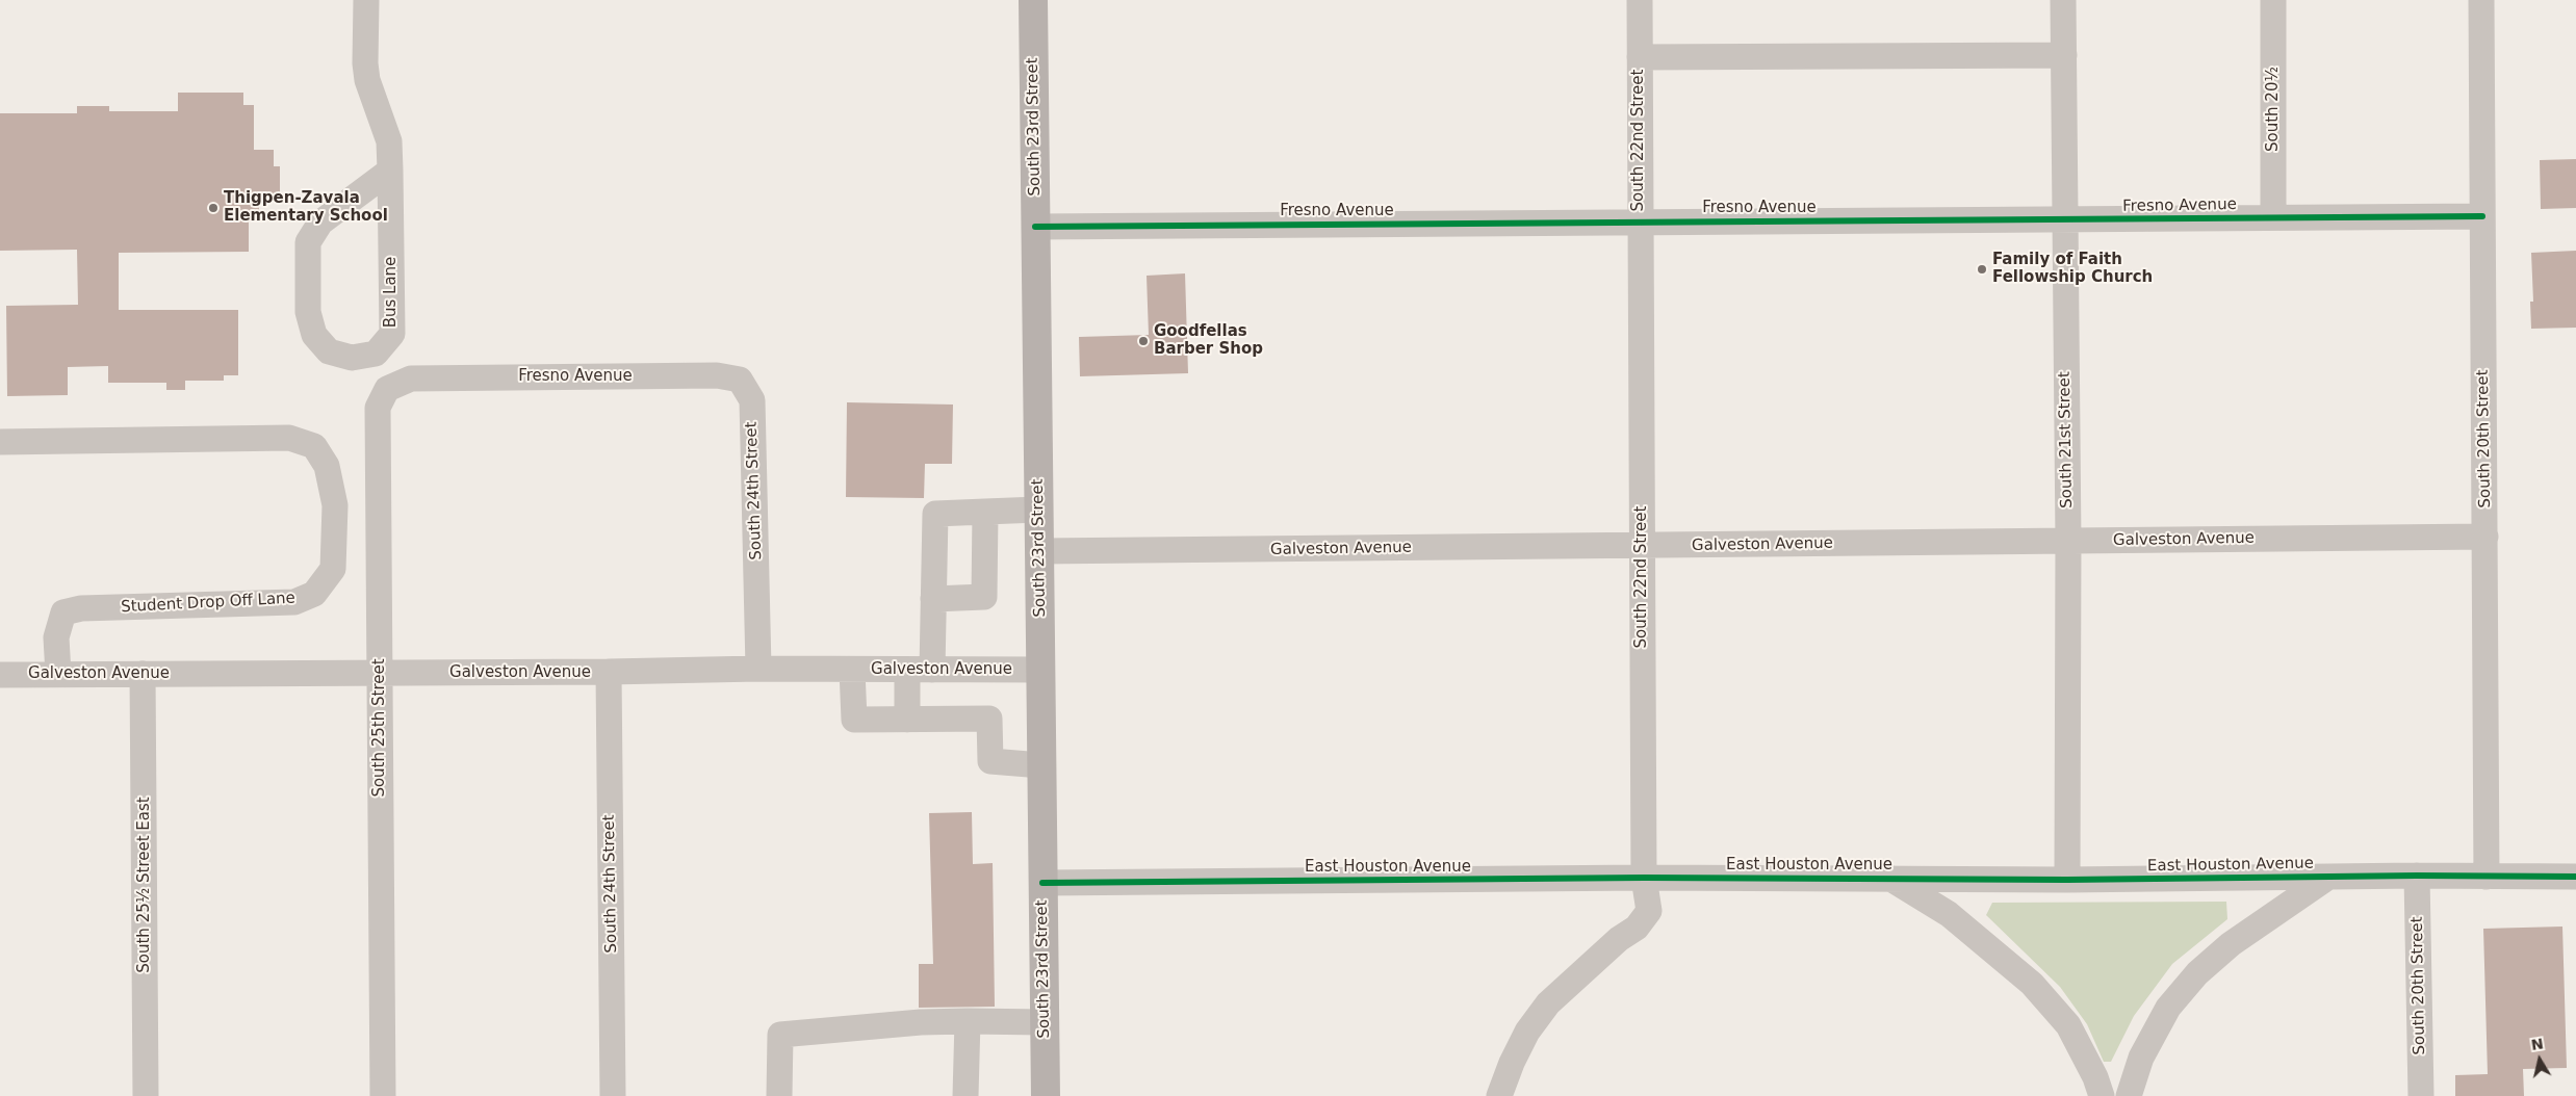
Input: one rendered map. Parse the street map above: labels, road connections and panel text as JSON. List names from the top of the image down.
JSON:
{
  "streets": {
    "main road": ["South 23rd Street"],
    "street": [
      "South 20½",
      "South 22nd Street",
      "Fresno Avenue",
      "Bus Lane",
      "South 20th Street",
      "South 21st Street",
      "South 24th Street",
      "Galveston Avenue",
      "Student Drop Off Lane",
      "South 25th Street",
      "East Houston Avenue",
      "South 25½ Street East"
    ]
  },
  "crossings": [
    ["South 20½", "Fresno Avenue"],
    ["South 23rd Street", "Fresno Avenue"],
    ["South 23rd Street", "Galveston Avenue"],
    ["South 23rd Street", "East Houston Avenue"],
    ["South 22nd Street", "Fresno Avenue"],
    ["South 22nd Street", "Galveston Avenue"],
    ["South 22nd Street", "East Houston Avenue"],
    ["Fresno Avenue", "South 20th Street"],
    ["Fresno Avenue", "South 21st Street"],
    ["Fresno Avenue", "South 24th Street"],
    ["Fresno Avenue", "South 25th Street"],
    ["South 20th Street", "Galveston Avenue"],
    ["South 20th Street", "East Houston Avenue"],
    ["South 21st Street", "Galveston Avenue"],
    ["South 21st Street", "East Houston Avenue"],
    ["South 24th Street", "Galveston Avenue"],
    ["Galveston Avenue", "Student Drop Off Lane"],
    ["Galveston Avenue", "South 25th Street"],
    ["Galveston Avenue", "South 25½ Street East"]
  ],
  "places": ["Thigpen-Zavala Elementary School", "Family of Faith Fellowship Church", "Goodfellas Barber Shop"],
  "north": "top"
}
